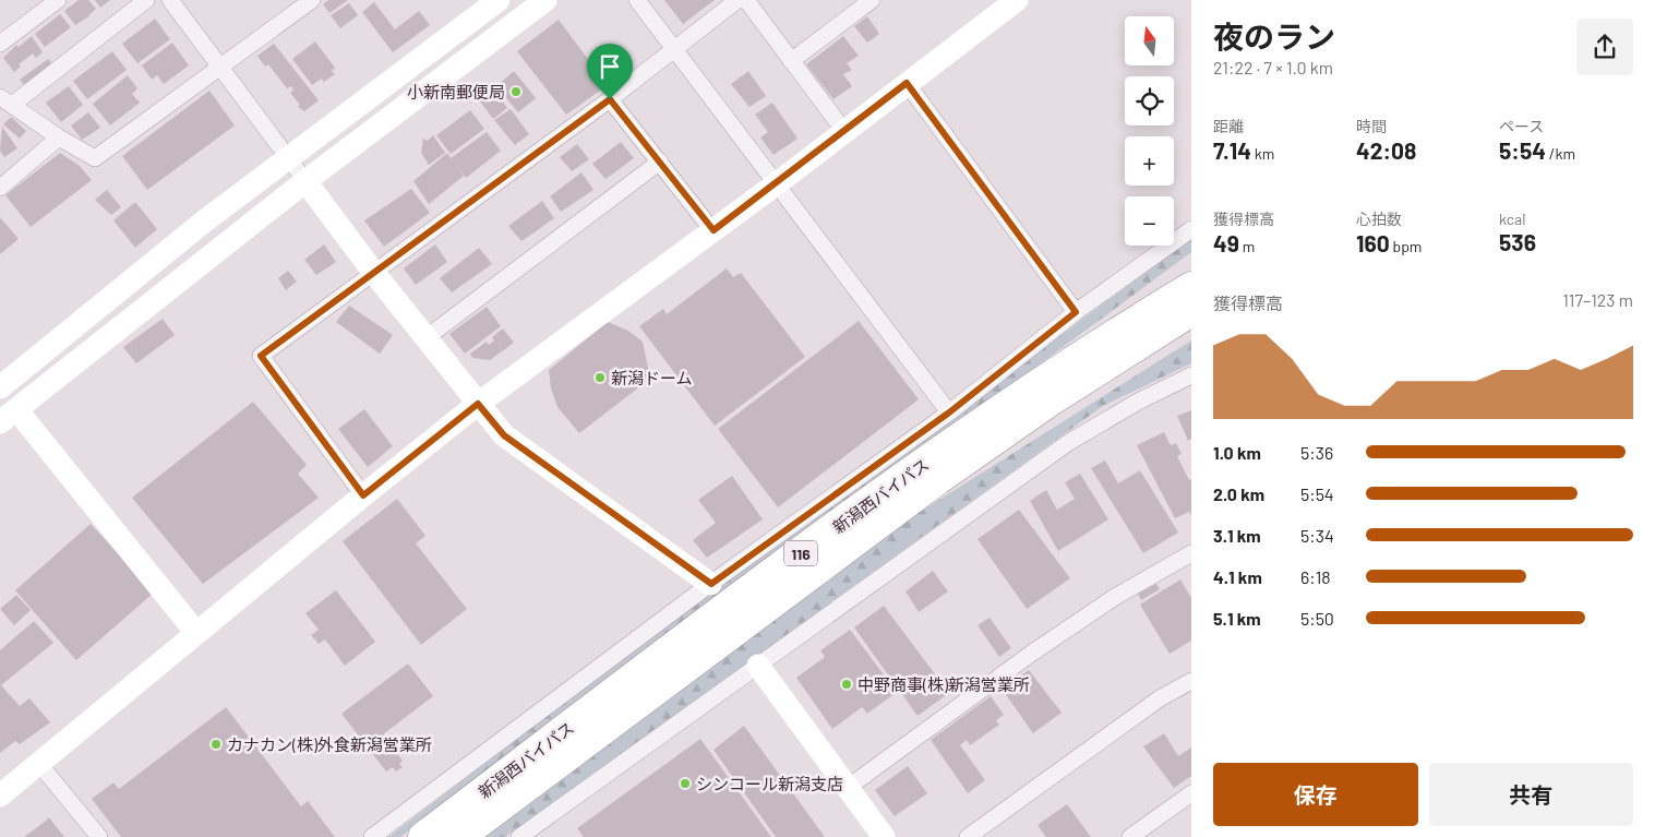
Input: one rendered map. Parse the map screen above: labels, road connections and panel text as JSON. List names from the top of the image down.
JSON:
{
  "streets": {
    "highway": ["新潟西バイパス", "116"]
  },
  "places": [
    "小新南郵便局",
    "新潟ドーム",
    "中野商事(株)新潟営業所",
    "カナカン(株)外食新潟営業所",
    "シンコール新潟支店"
  ],
  "north": "top",
  "page": {
    "heading": ["夜のラン", "21:22 · 7 × 1.0 km"],
    "map_buttons": ["+", "−"],
    "stats": [
      ["距離", "7.14 km"],
      ["時間", "42:08"],
      ["ペース", "5:54 /km"],
      ["獲得標高", "49 m"],
      ["心拍数", "160 bpm"],
      ["kcal", "536"]
    ],
    "chart": ["獲得標高", "117–123 m"],
    "list": [
      {
        "name": "1.0 km",
        "note": "5:36"
      },
      {
        "name": "2.0 km",
        "note": "5:54"
      },
      {
        "name": "3.1 km",
        "note": "5:34"
      },
      {
        "name": "4.1 km",
        "note": "6:18"
      },
      {
        "name": "5.1 km",
        "note": "5:50"
      }
    ],
    "buttons": ["保存", "共有"]
  }
}
